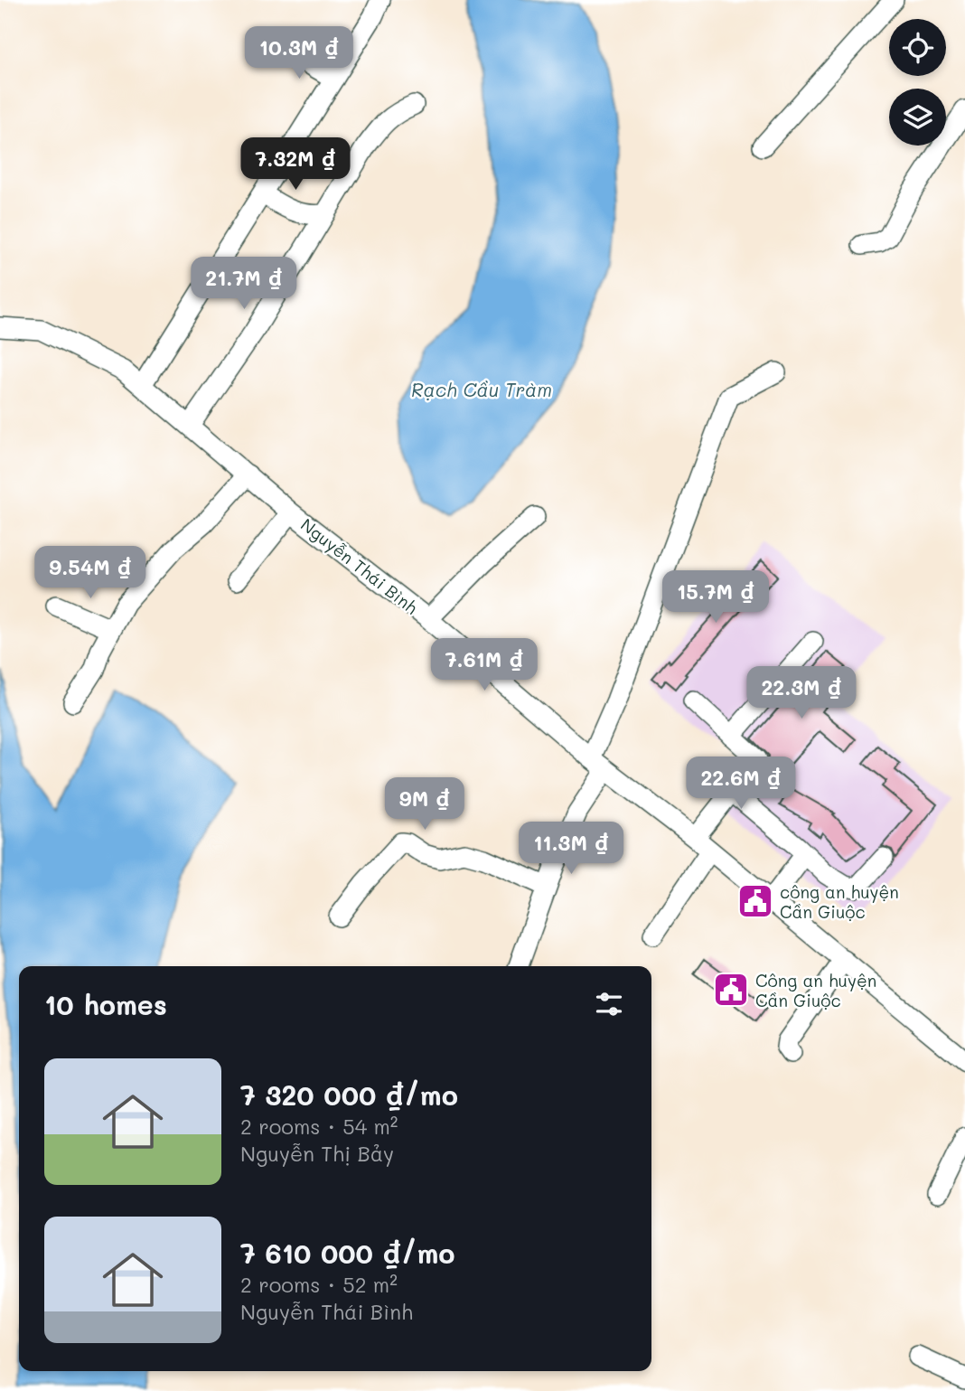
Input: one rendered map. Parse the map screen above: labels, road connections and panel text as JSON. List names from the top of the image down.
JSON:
{
  "streets": {
    "street": ["Nguyễn Thái Bình"]
  },
  "water": ["Rạch Cầu Tràm"],
  "places": {
    "public building": ["công an huyện Cần Giuộc", "Công an huyện Cần Giuộc"]
  },
  "page": {
    "price": [
      "10.3M ₫",
      "7.32M ₫",
      "21.7M ₫",
      "9.54M ₫",
      "15.7M ₫",
      "7.61M ₫",
      "22.3M ₫",
      "22.6M ₫",
      "9M ₫",
      "11.3M ₫"
    ],
    "heading": "10 homes",
    "list": [
      {
        "name": "7 320 000 ₫/mo",
        "note": "2 rooms · 54 m² · Nguyễn Thị Bảy"
      },
      {
        "name": "7 610 000 ₫/mo",
        "note": "2 rooms · 52 m² · Nguyễn Thái Bình"
      }
    ]
  }
}
